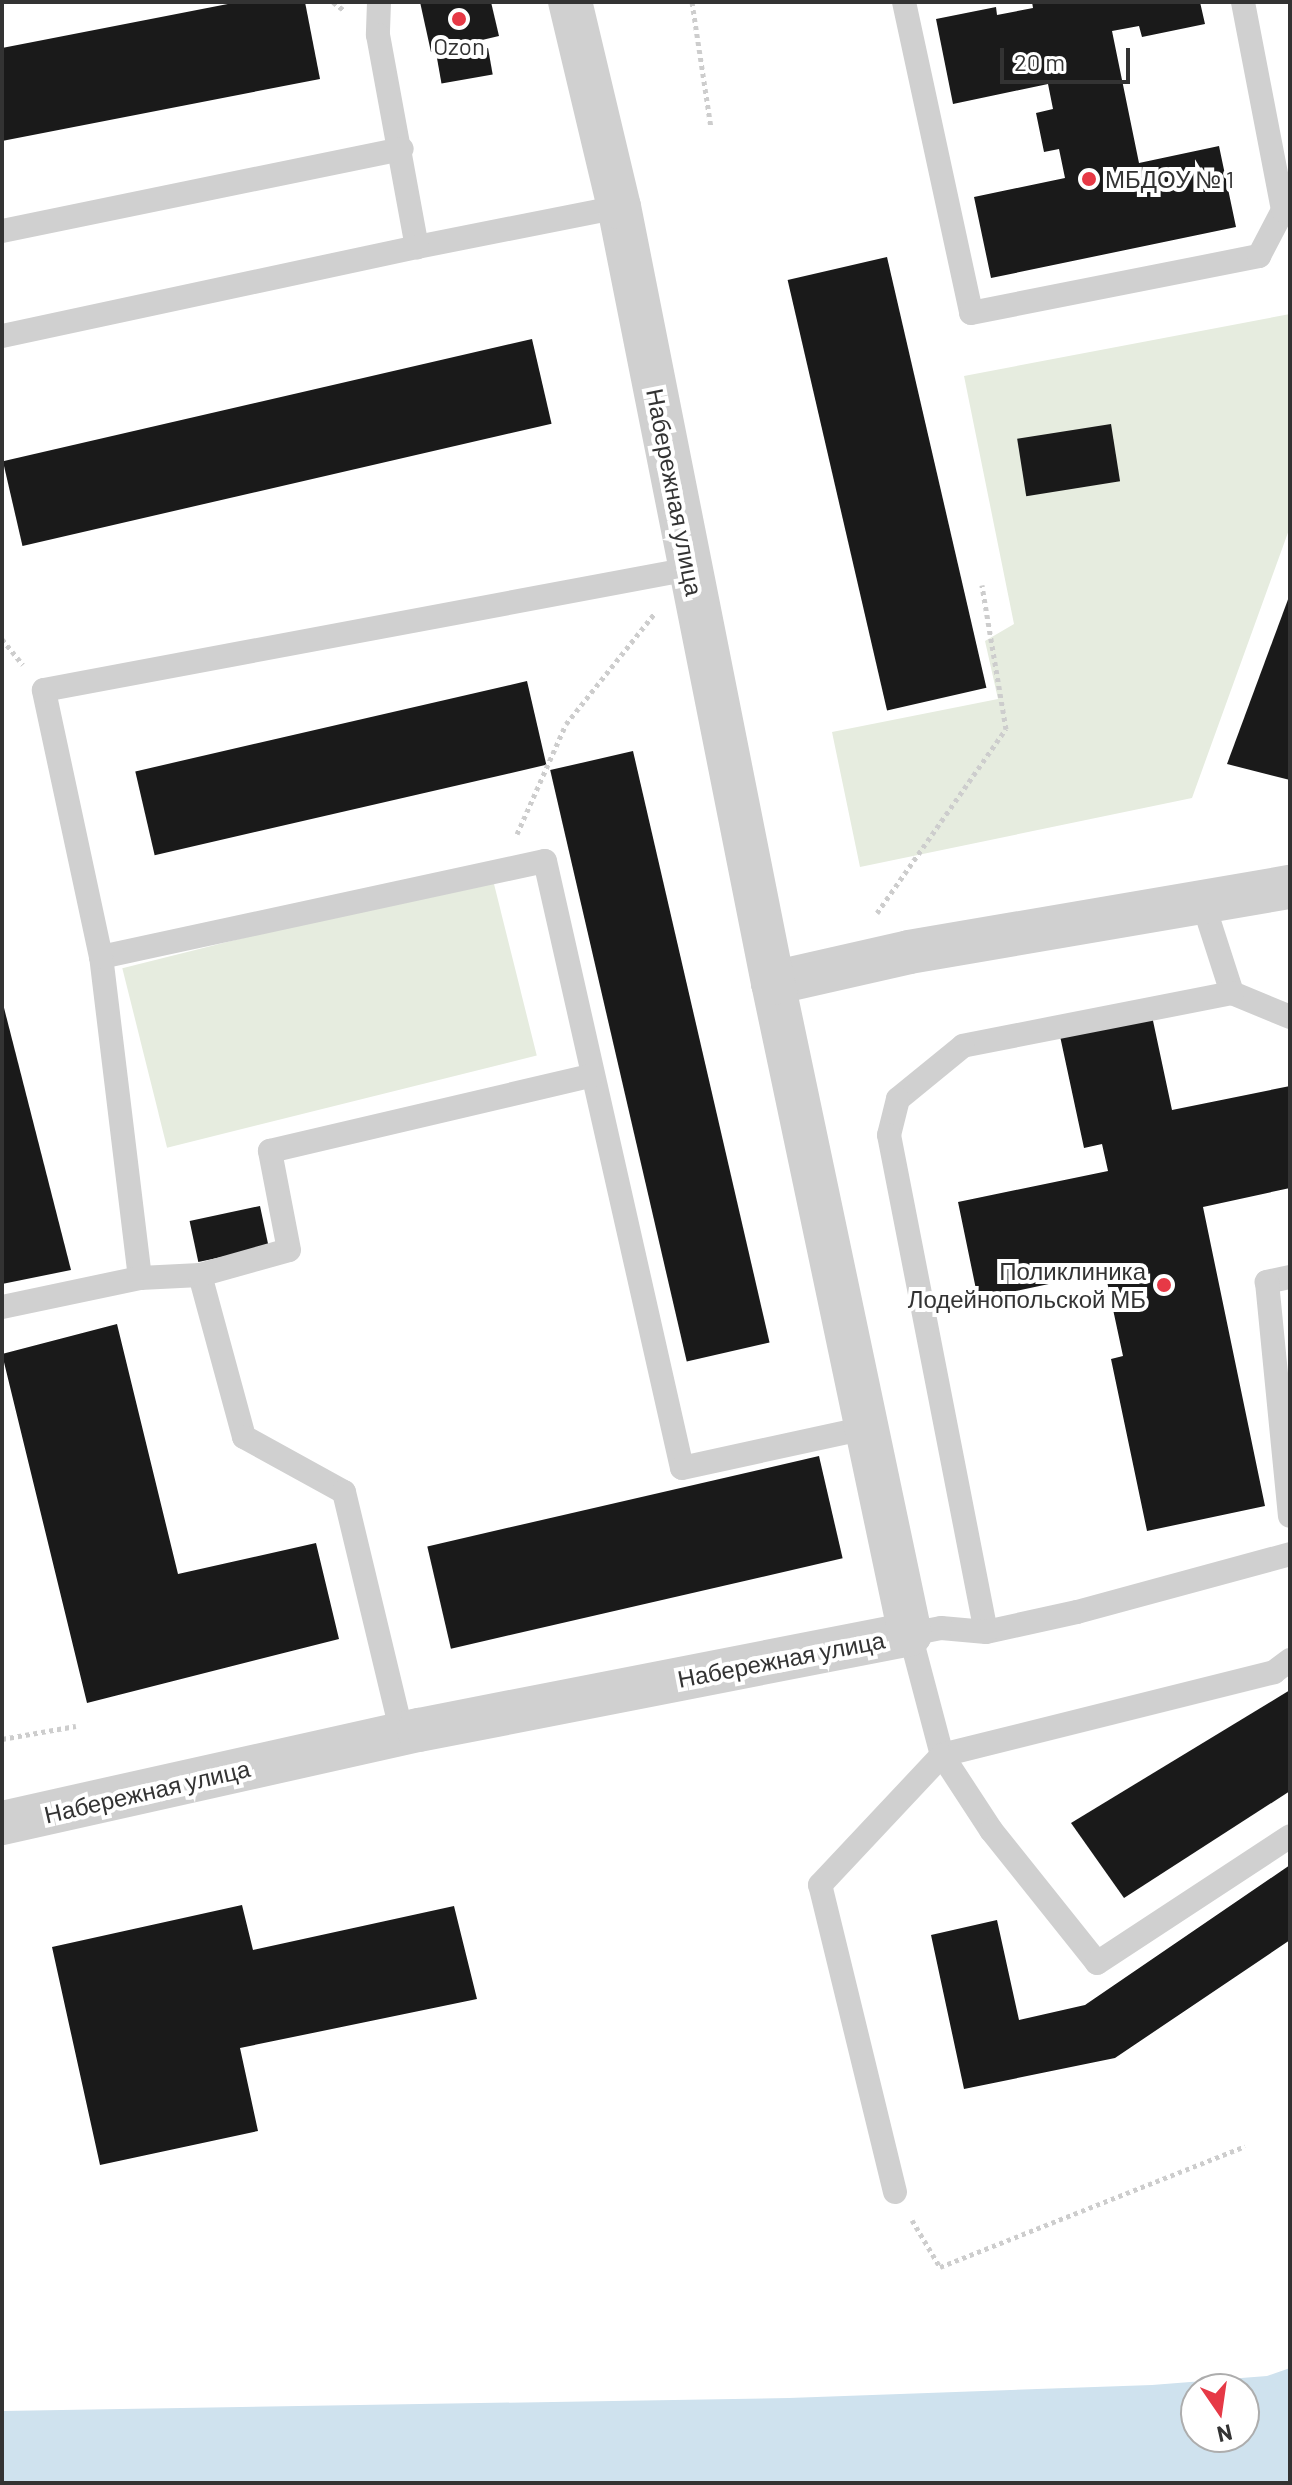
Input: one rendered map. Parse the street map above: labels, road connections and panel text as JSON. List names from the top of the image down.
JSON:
{
  "streets": {
    "street": ["Набережная улица"]
  },
  "places": ["Ozon", "МБДОУ № 1", "Поликлиника Лодейнопольской МБ"],
  "scale_bar": "20 m",
  "north": "bottom"
}
